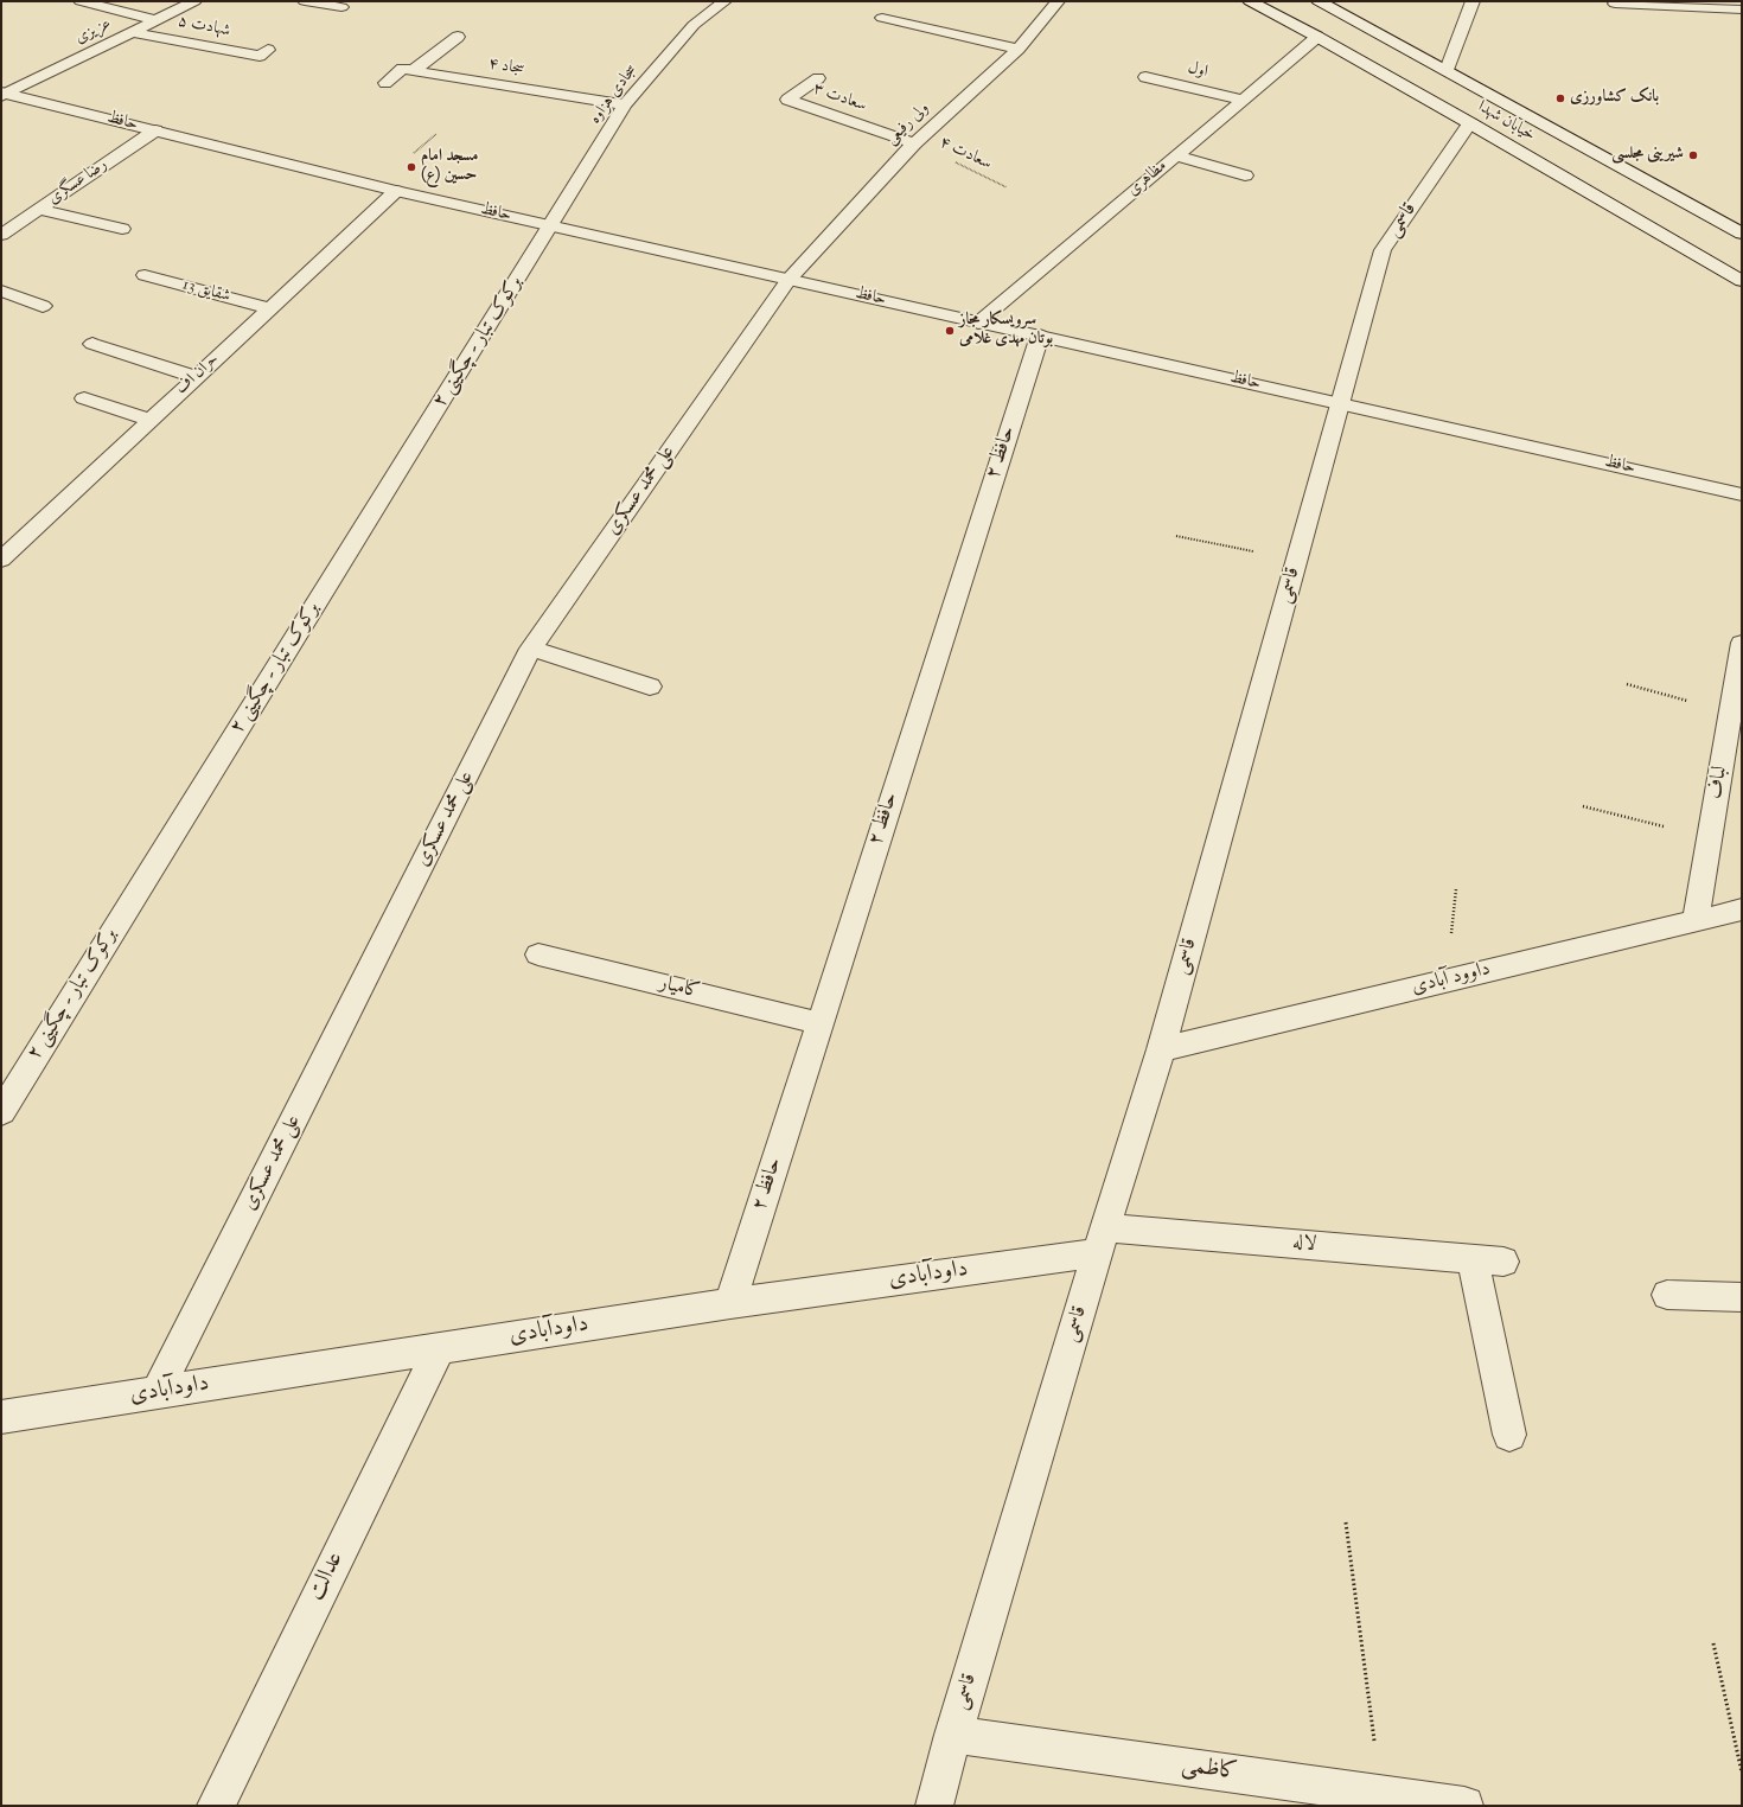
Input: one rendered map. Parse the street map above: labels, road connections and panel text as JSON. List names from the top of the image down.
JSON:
{
  "streets": {
    "street": [
      "شهادت ۵",
      "عزیزی",
      "سجاد ۴",
      "اول",
      "سجادی هزاوه",
      "سعادت ۳",
      "حافظ",
      "خیابان شهدا",
      "ولی رفیعی",
      "مظاهری",
      "رضا عسگری",
      "قاسمی",
      "شقایق 13",
      "برکوک تبار - چگینی ۲",
      "حران اف",
      "حافظ ۲",
      "علی محمد عسکری",
      "لباف",
      "داوود آبادی",
      "کامیار",
      "لاله",
      "داودآبادی",
      "عدالت",
      "کاظمی"
    ],
    "path": ["سعادت ۴"]
  },
  "crossings": [
    ["شهادت ۵", "عزیزی"],
    ["عزیزی", "حافظ"],
    ["سجاد ۴", "سجادی هزاوه"],
    ["اول", "مظاهری"],
    ["سجادی هزاوه", "حافظ"],
    ["سجادی هزاوه", "برکوک تبار - چگینی ۲"],
    ["سعادت ۳", "ولی رفیعی"],
    ["سعادت ۳", "سعادت ۴"],
    ["حافظ", "ولی رفیعی"],
    ["حافظ", "مظاهری"],
    ["حافظ", "رضا عسگری"],
    ["حافظ", "قاسمی"],
    ["حافظ", "برکوک تبار - چگینی ۲"],
    ["حافظ", "حران اف"],
    ["حافظ", "حافظ ۲"],
    ["حافظ", "علی محمد عسکری"],
    ["خیابان شهدا", "مظاهری"],
    ["خیابان شهدا", "قاسمی"],
    ["ولی رفیعی", "سعادت ۴"],
    ["ولی رفیعی", "علی محمد عسکری"],
    ["قاسمی", "داوود آبادی"],
    ["قاسمی", "لاله"],
    ["قاسمی", "داودآبادی"],
    ["قاسمی", "کاظمی"],
    ["شقایق 13", "حران اف"],
    ["حافظ ۲", "کامیار"],
    ["حافظ ۲", "داودآبادی"],
    ["علی محمد عسکری", "داودآبادی"],
    ["لباف", "داوود آبادی"],
    ["لاله", "داودآبادی"],
    ["داودآبادی", "عدالت"]
  ],
  "places": [
    "بانک کشاورزی",
    "شیرینی مجلسی",
    "مسجد امام حسین (ع)",
    "سرویسکار مجاز بوتان مهدی غلامی"
  ]
}
